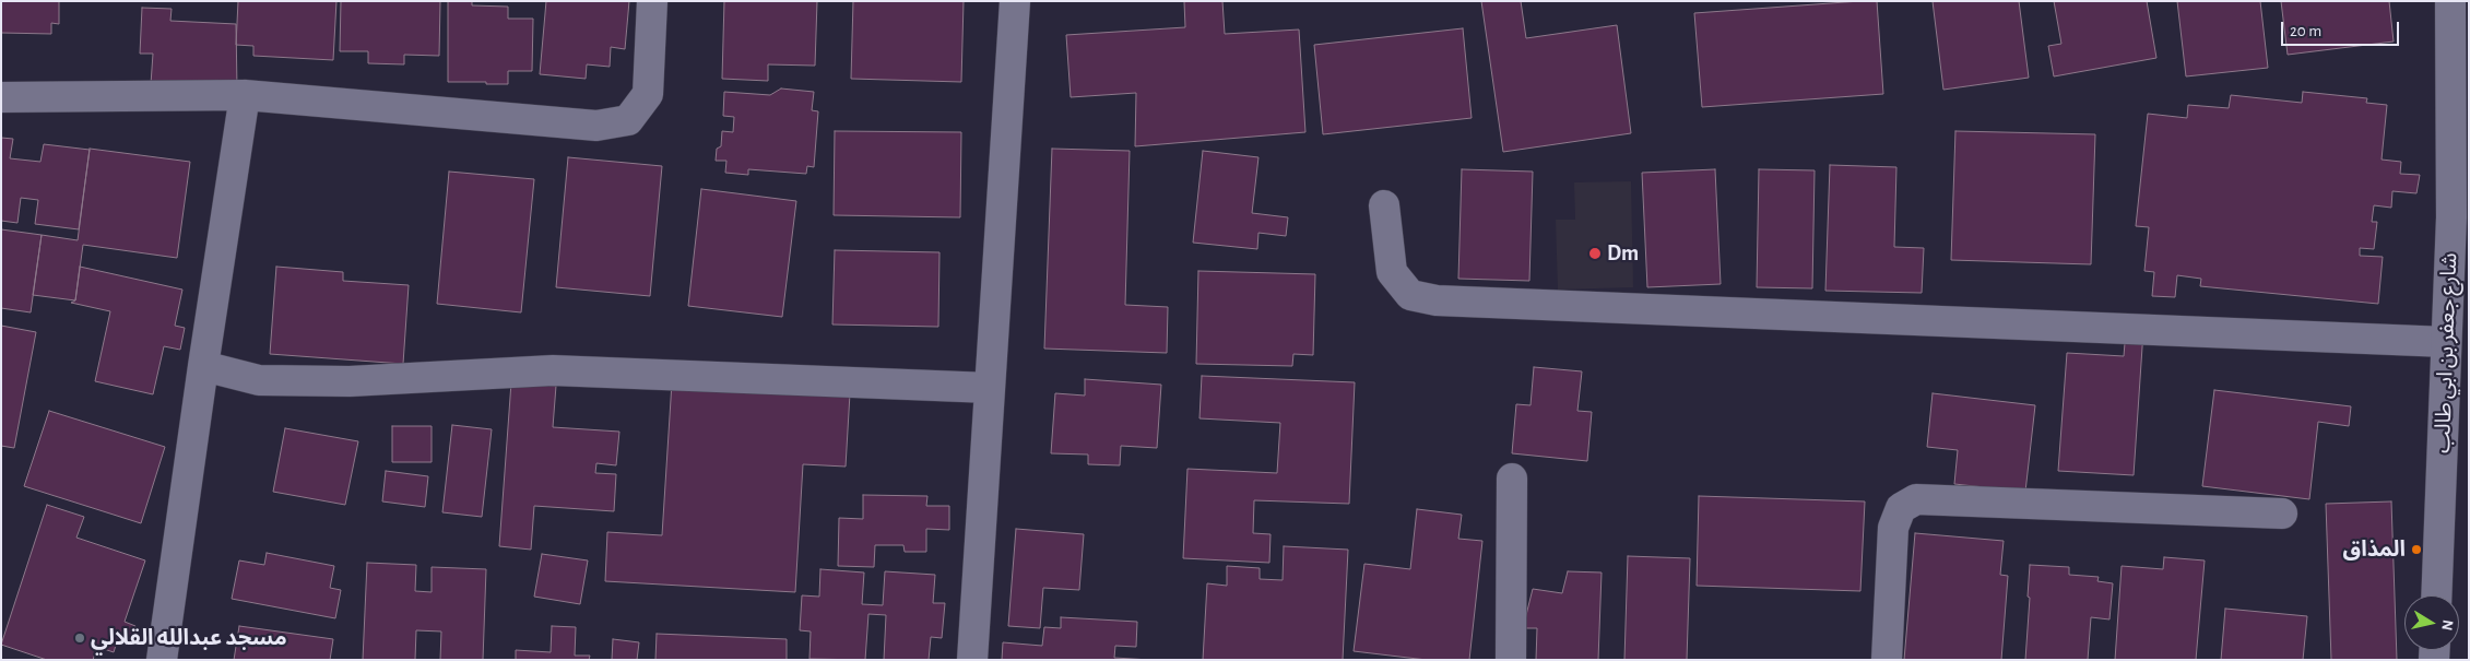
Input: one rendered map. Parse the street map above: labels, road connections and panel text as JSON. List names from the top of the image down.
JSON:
{
  "streets": {
    "street": ["شارع جعفر بن ابي طالب"]
  },
  "places": ["Dm", "المذاق", "مسجد عبدالله القلالي"],
  "scale_bar": "20 m",
  "north": "right"
}
